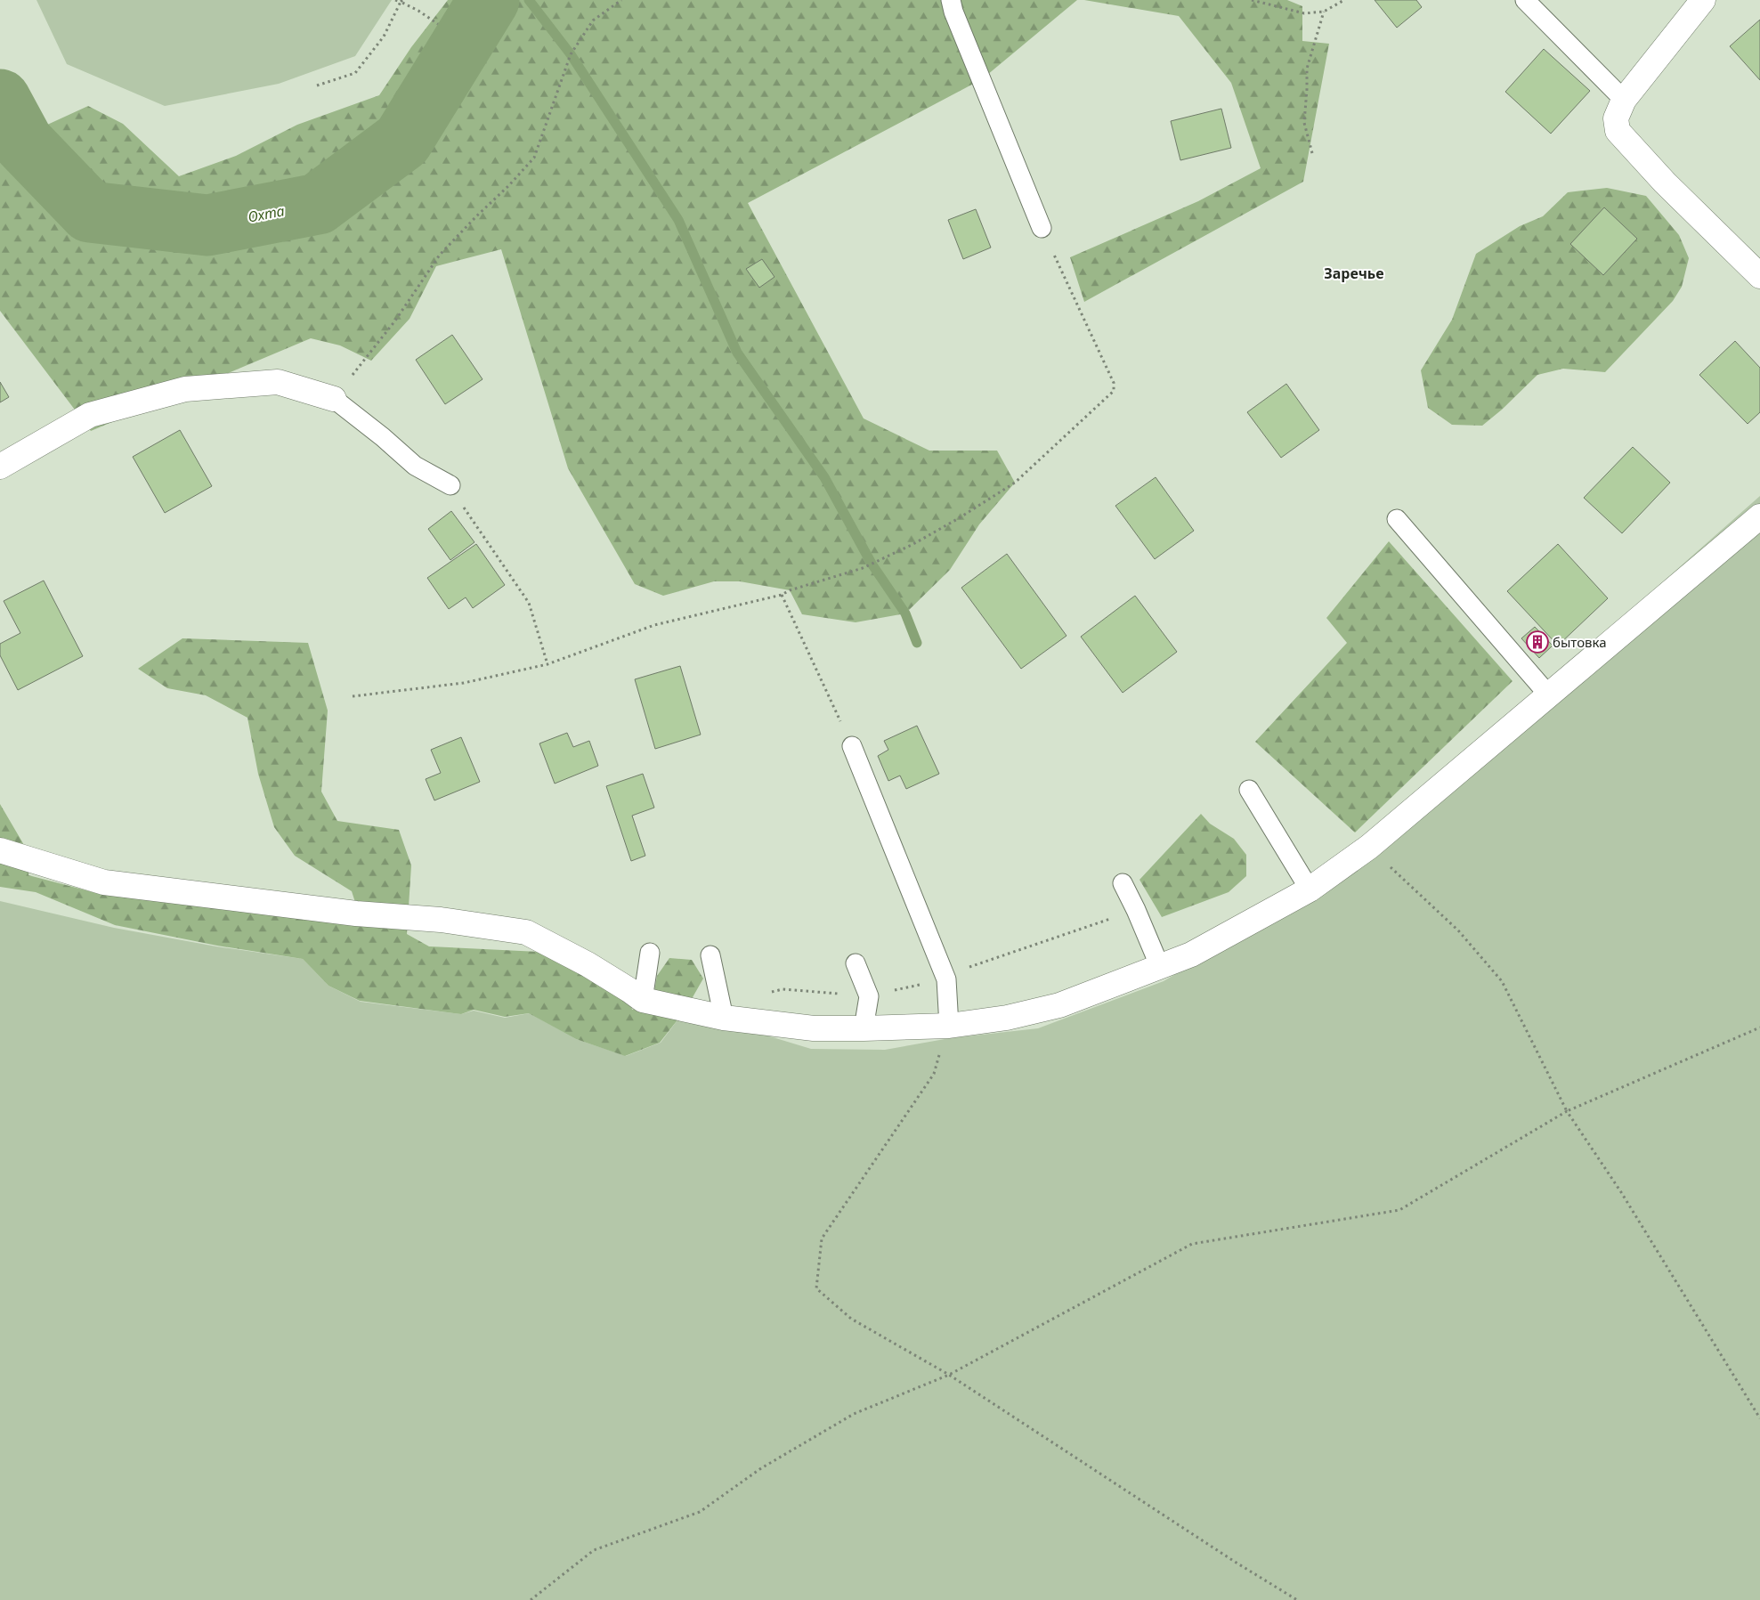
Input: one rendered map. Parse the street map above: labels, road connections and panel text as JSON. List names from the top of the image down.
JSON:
{
  "districts": ["Заречье"],
  "water": ["Охта"],
  "places": {
    "building": ["бытовка"]
  }
}
